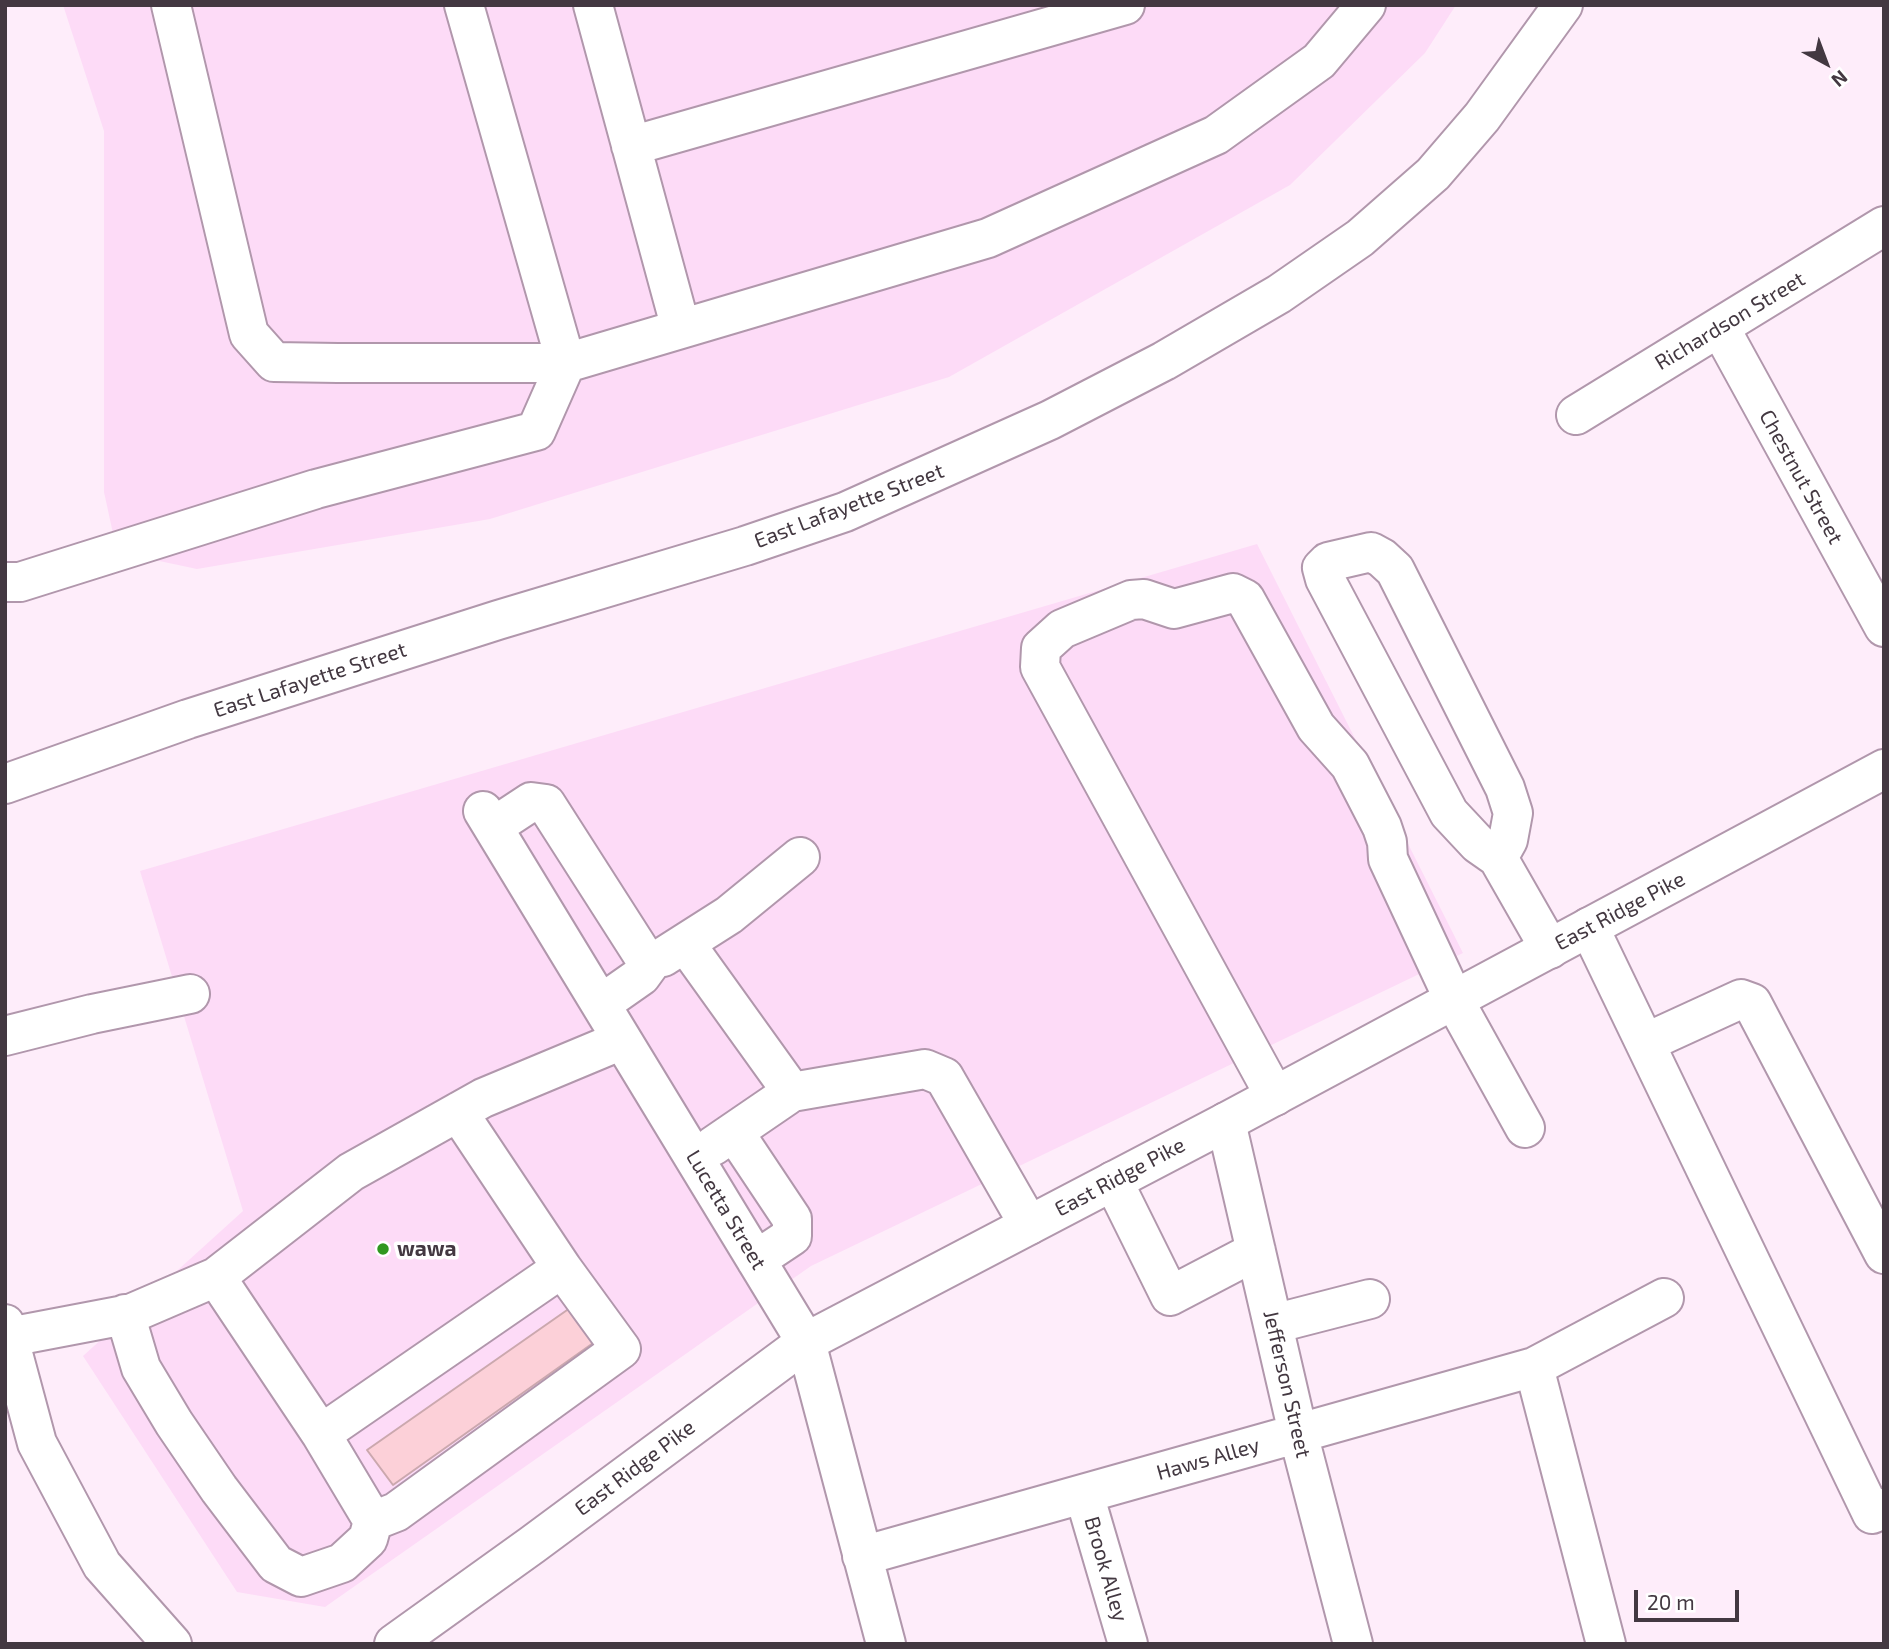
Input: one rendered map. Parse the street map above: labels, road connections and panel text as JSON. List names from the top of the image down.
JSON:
{
  "streets": {
    "street": [
      "Richardson Street",
      "Chestnut Street",
      "East Lafayette Street",
      "East Ridge Pike",
      "Lucetta Street",
      "Jefferson Street",
      "Haws Alley",
      "Brook Alley"
    ]
  },
  "crossings": [
    ["Richardson Street", "Chestnut Street"],
    ["East Ridge Pike", "Lucetta Street"],
    ["East Ridge Pike", "Jefferson Street"],
    ["Lucetta Street", "Haws Alley"],
    ["Jefferson Street", "Haws Alley"],
    ["Haws Alley", "Brook Alley"]
  ],
  "places": ["wawa"],
  "scale_bar": "20 m",
  "north": "bottom right"
}
